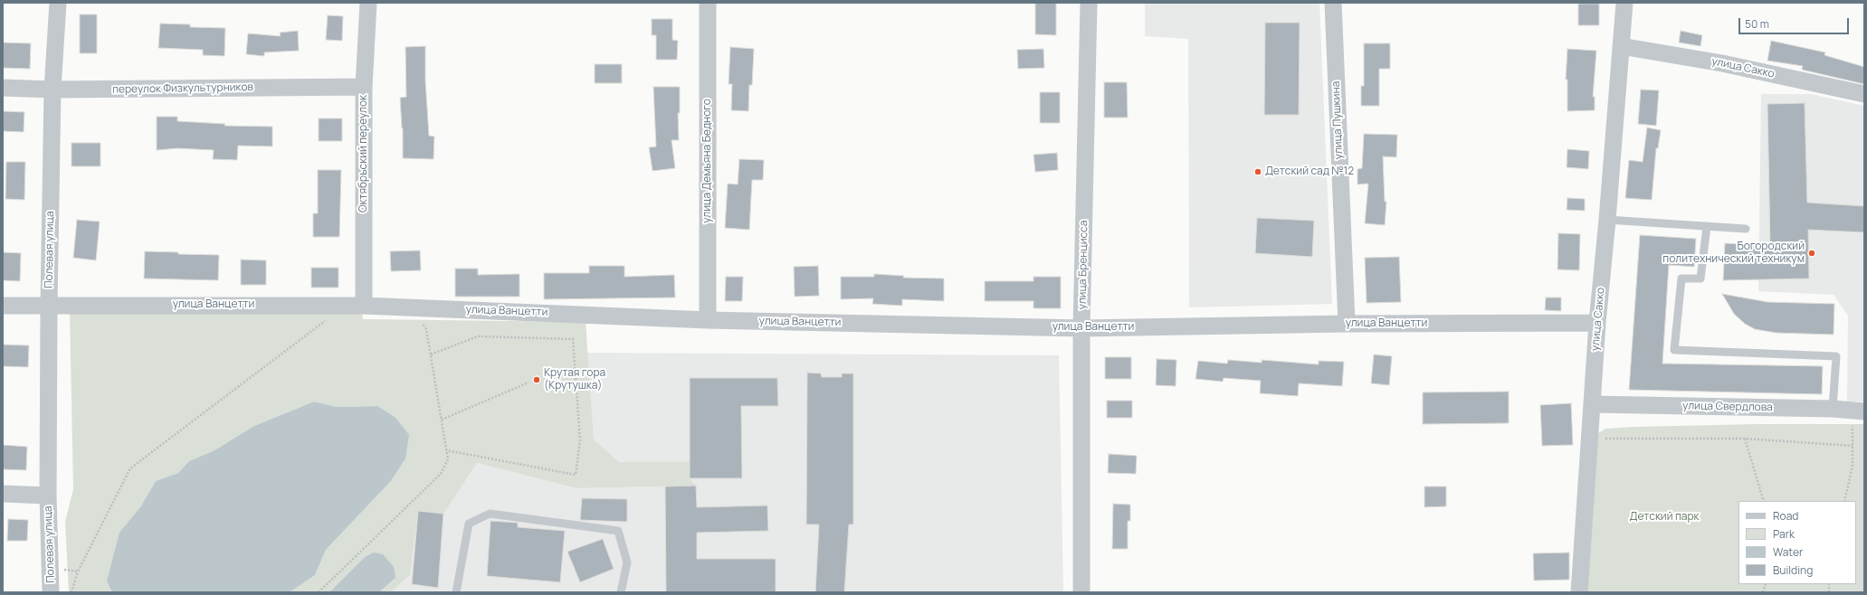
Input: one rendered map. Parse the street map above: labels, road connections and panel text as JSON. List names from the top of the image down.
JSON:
{
  "streets": {
    "street": [
      "улица Сакко",
      "переулок Физкультурников",
      "улица Пушкина",
      "Октябрьский переулок",
      "улица Демьяна Бедного",
      "Полевая улица",
      "улица Бренцисса",
      "улица Ванцетти",
      "улица Свердлова"
    ]
  },
  "crossings": [
    ["улица Сакко", "улица Ванцетти"],
    ["улица Сакко", "улица Свердлова"],
    ["переулок Физкультурников", "Октябрьский переулок"],
    ["переулок Физкультурников", "Полевая улица"],
    ["улица Пушкина", "улица Ванцетти"],
    ["Октябрьский переулок", "улица Ванцетти"],
    ["улица Демьяна Бедного", "улица Ванцетти"],
    ["Полевая улица", "улица Ванцетти"],
    ["улица Бренцисса", "улица Ванцетти"]
  ],
  "parks": ["Детский парк"],
  "places": ["Детский сад №12", "Богородский политехнический техникум", "Крутая гора (Крутушка)"],
  "legend": [
    "Road",
    "Park",
    "Water",
    "Building"
  ],
  "scale_bar": "50 m"
}
